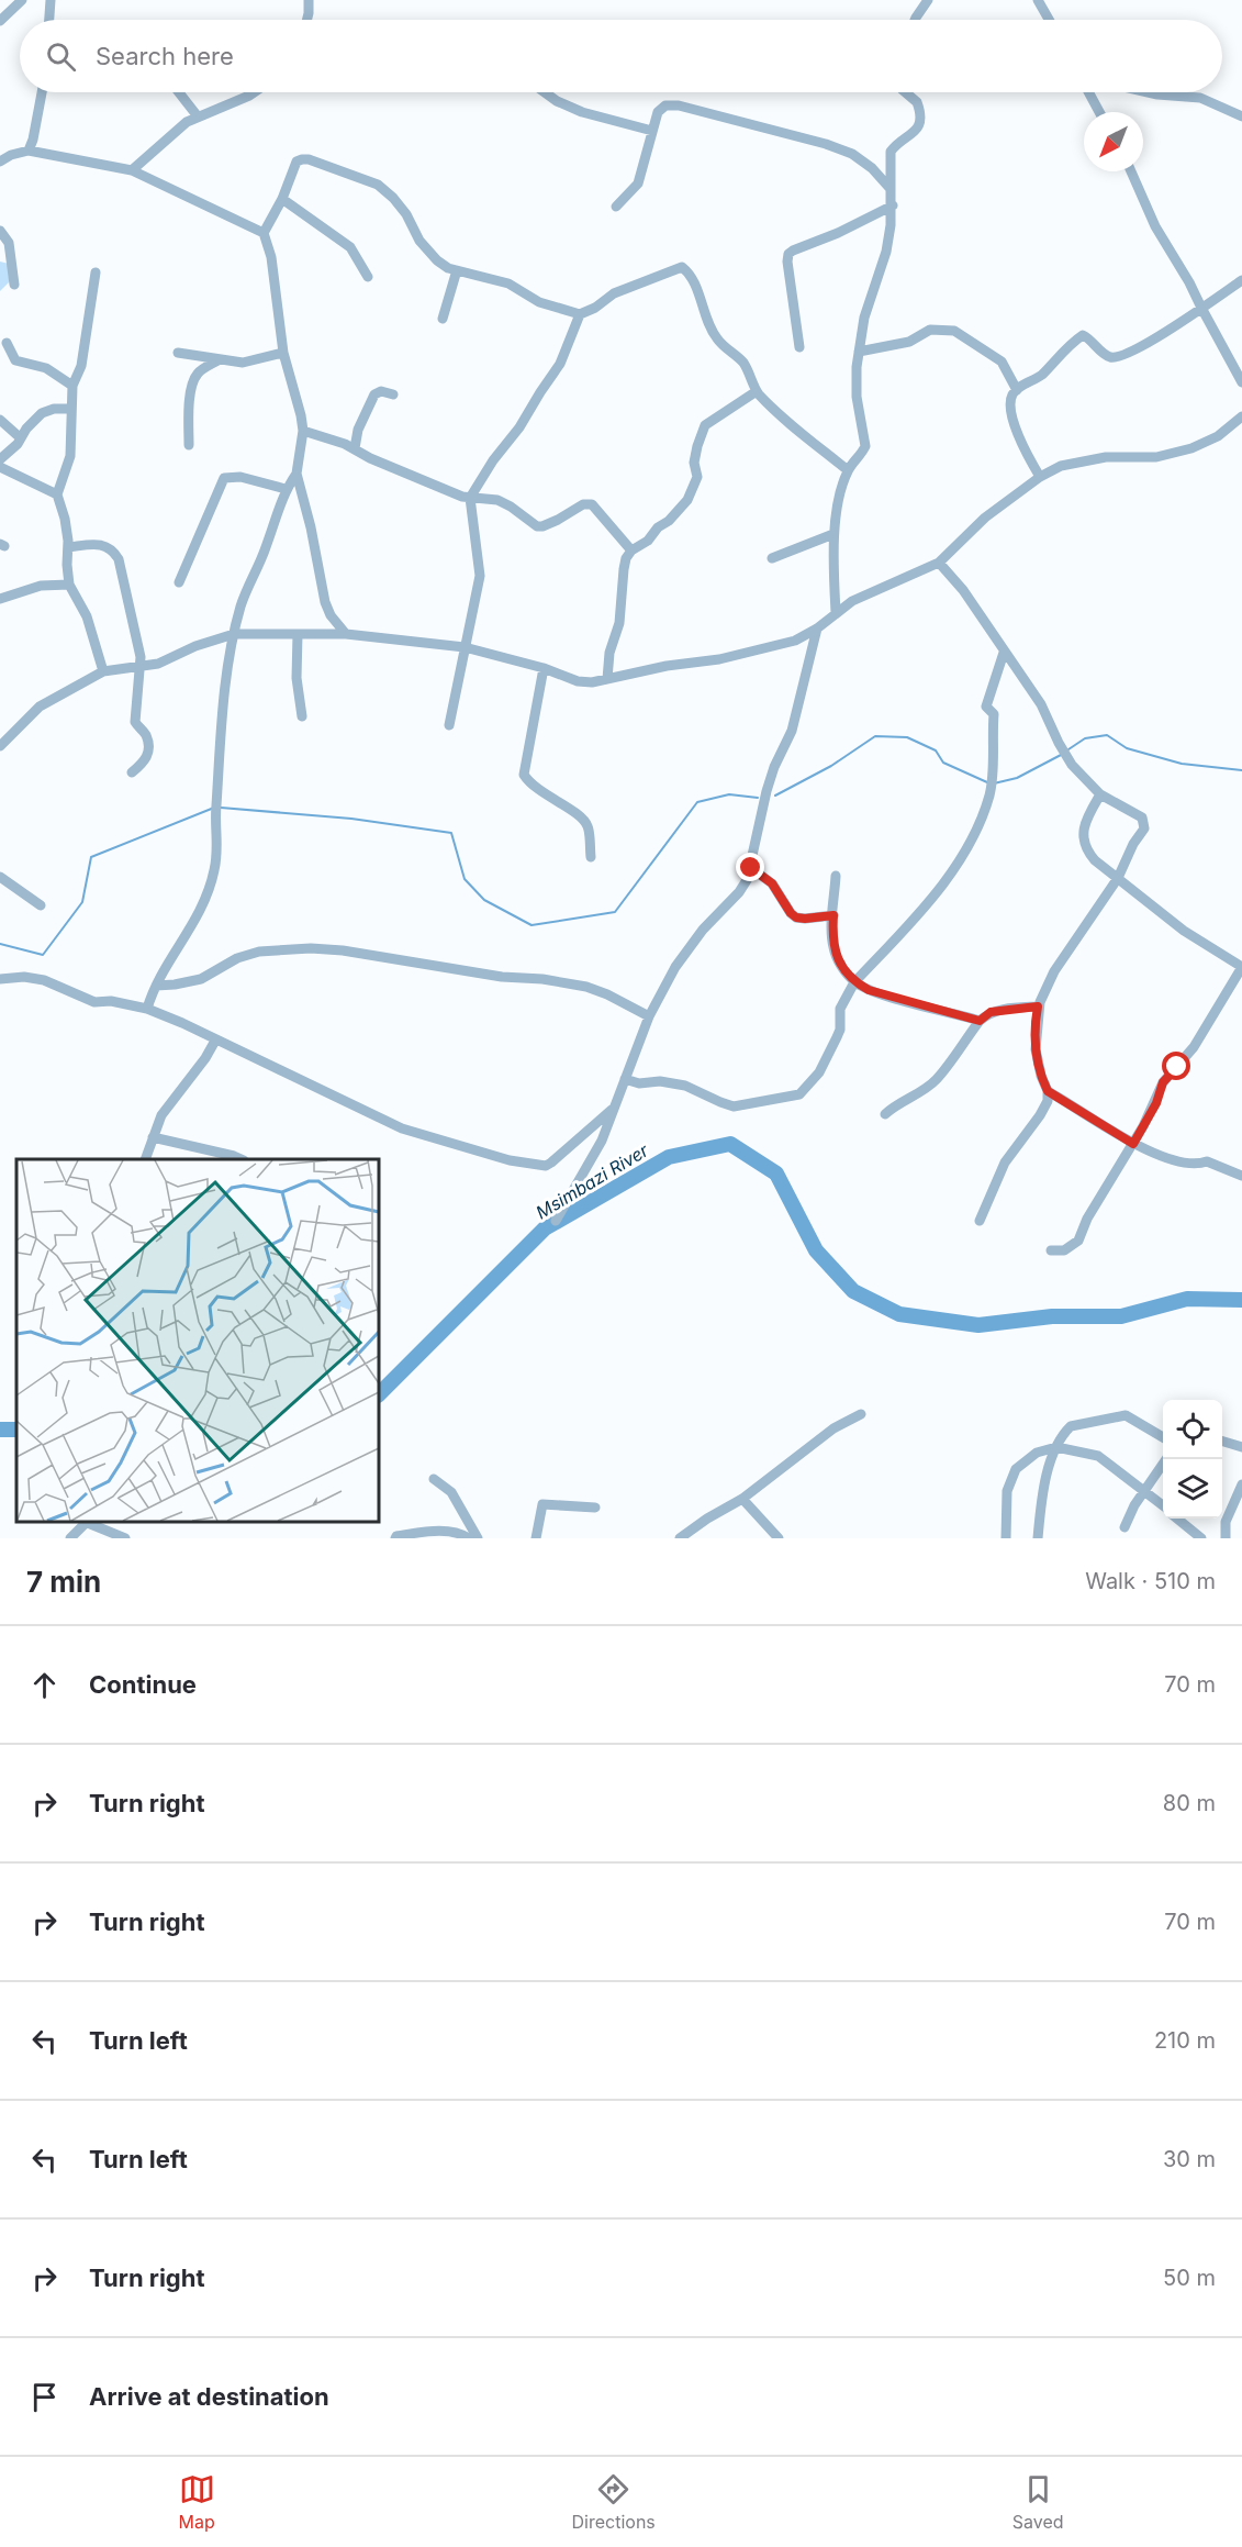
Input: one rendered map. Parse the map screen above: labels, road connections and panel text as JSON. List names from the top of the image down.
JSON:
{
  "water": ["Msimbazi River"],
  "north": "bottom left",
  "page": {
    "search": "Search here",
    "heading": ["7 min", "Walk · 510 m"],
    "list": [
      ["Continue", "70 m"],
      ["Turn right", "80 m"],
      ["Turn right", "70 m"],
      ["Turn left", "210 m"],
      ["Turn left", "30 m"],
      ["Turn right", "50 m"],
      "Arrive at destination"
    ],
    "nav": ["Map", "Directions", "Saved"]
  }
}
